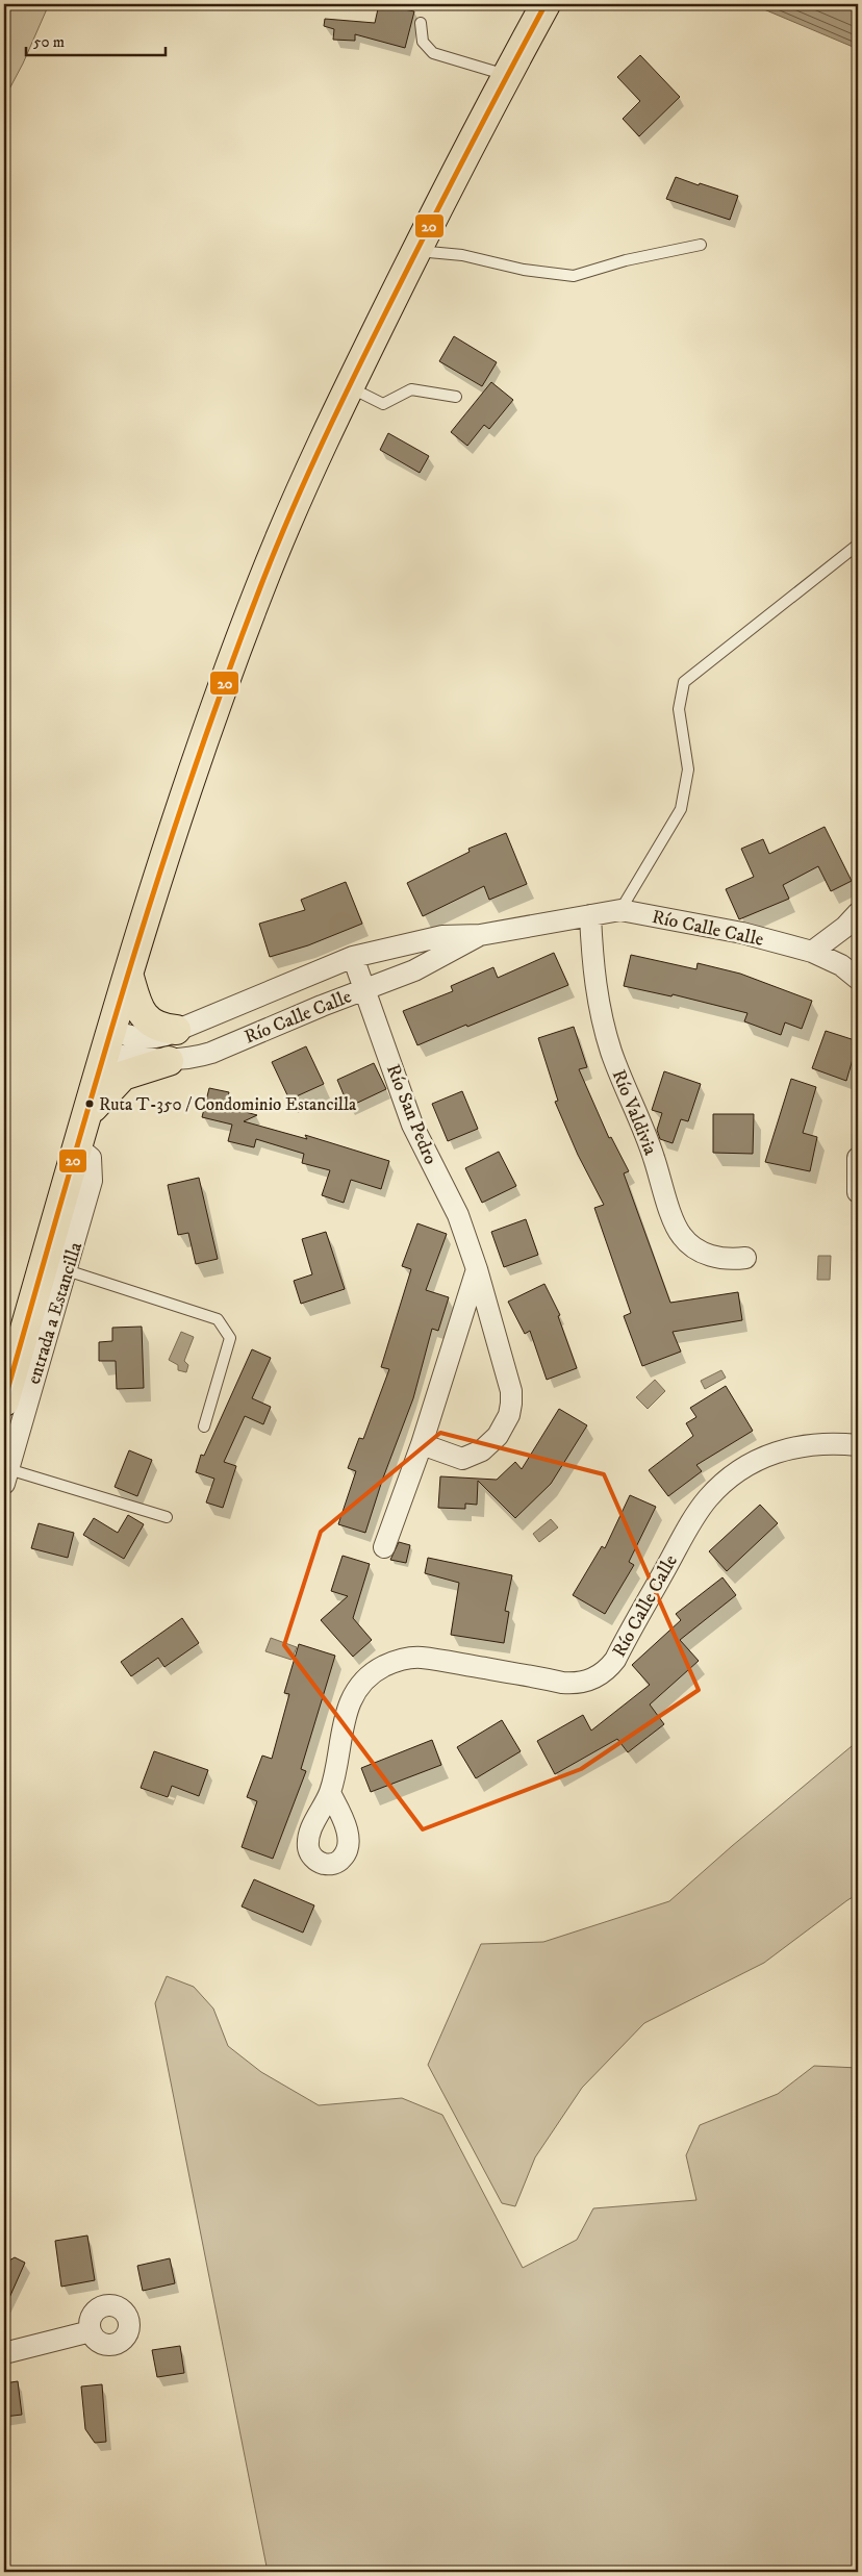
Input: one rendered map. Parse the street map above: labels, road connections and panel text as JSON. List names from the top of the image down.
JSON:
{
  "streets": {
    "street": [
      "Río Calle Calle",
      "Río Valdivia",
      "Río San Pedro",
      "entrada a Estancilla"
    ]
  },
  "crossings": [
    ["Río Calle Calle", "Río Valdivia"],
    ["Río Calle Calle", "Río San Pedro"]
  ],
  "places": ["Ruta T-350 / Condominio Estancilla"],
  "lines": ["transit line 20"],
  "scale_bar": "50 m"
}
